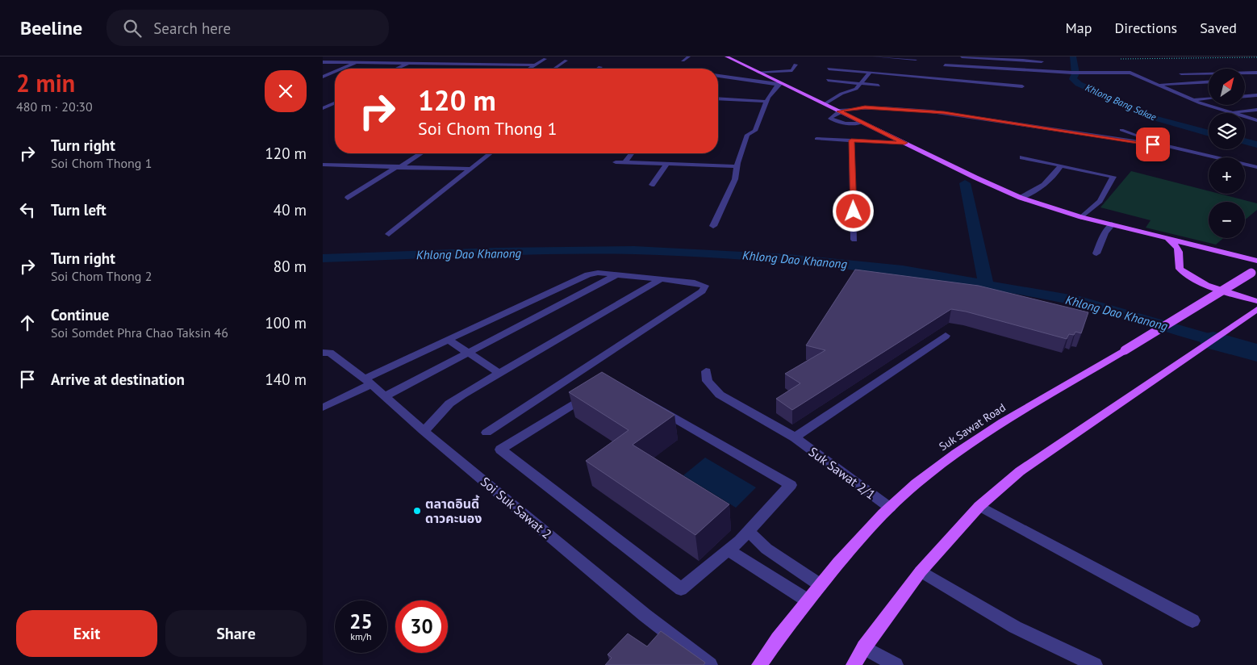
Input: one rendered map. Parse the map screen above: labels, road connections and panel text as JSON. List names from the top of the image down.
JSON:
{
  "streets": {
    "main road": ["Suk Sawat Road"],
    "street": ["Suk Sawat 2/1", "Soi Suk Sawat 2"]
  },
  "crossings": [
    ["Suk Sawat Road", "Suk Sawat 2/1"]
  ],
  "water": ["Khlong Bang Sakae", "Khlong Dao Khanong"],
  "places": ["ตลาดอินดี้ ดาวคะนอง"],
  "north": "top right",
  "page": {
    "header": "Beeline",
    "search": "Search here",
    "nav": ["Map", "Directions", "Saved"],
    "heading": ["2 min", "480 m · 20:30"],
    "map_buttons": ["+", "−"],
    "turn": ["120 m", "Soi Chom Thong 1"],
    "list": [
      {
        "name": "Turn right",
        "note": "Soi Chom Thong 1",
        "value": "120 m"
      },
      {
        "name": "Turn left",
        "value": "40 m"
      },
      {
        "name": "Turn right",
        "note": "Soi Chom Thong 2",
        "value": "80 m"
      },
      {
        "name": "Continue",
        "note": "Soi Somdet Phra Chao Taksin 46",
        "value": "100 m"
      },
      {
        "name": "Arrive at destination",
        "value": "140 m"
      }
    ],
    "speed": "25 km/h",
    "limit": "30",
    "buttons": ["Exit", "Share"]
  }
}
